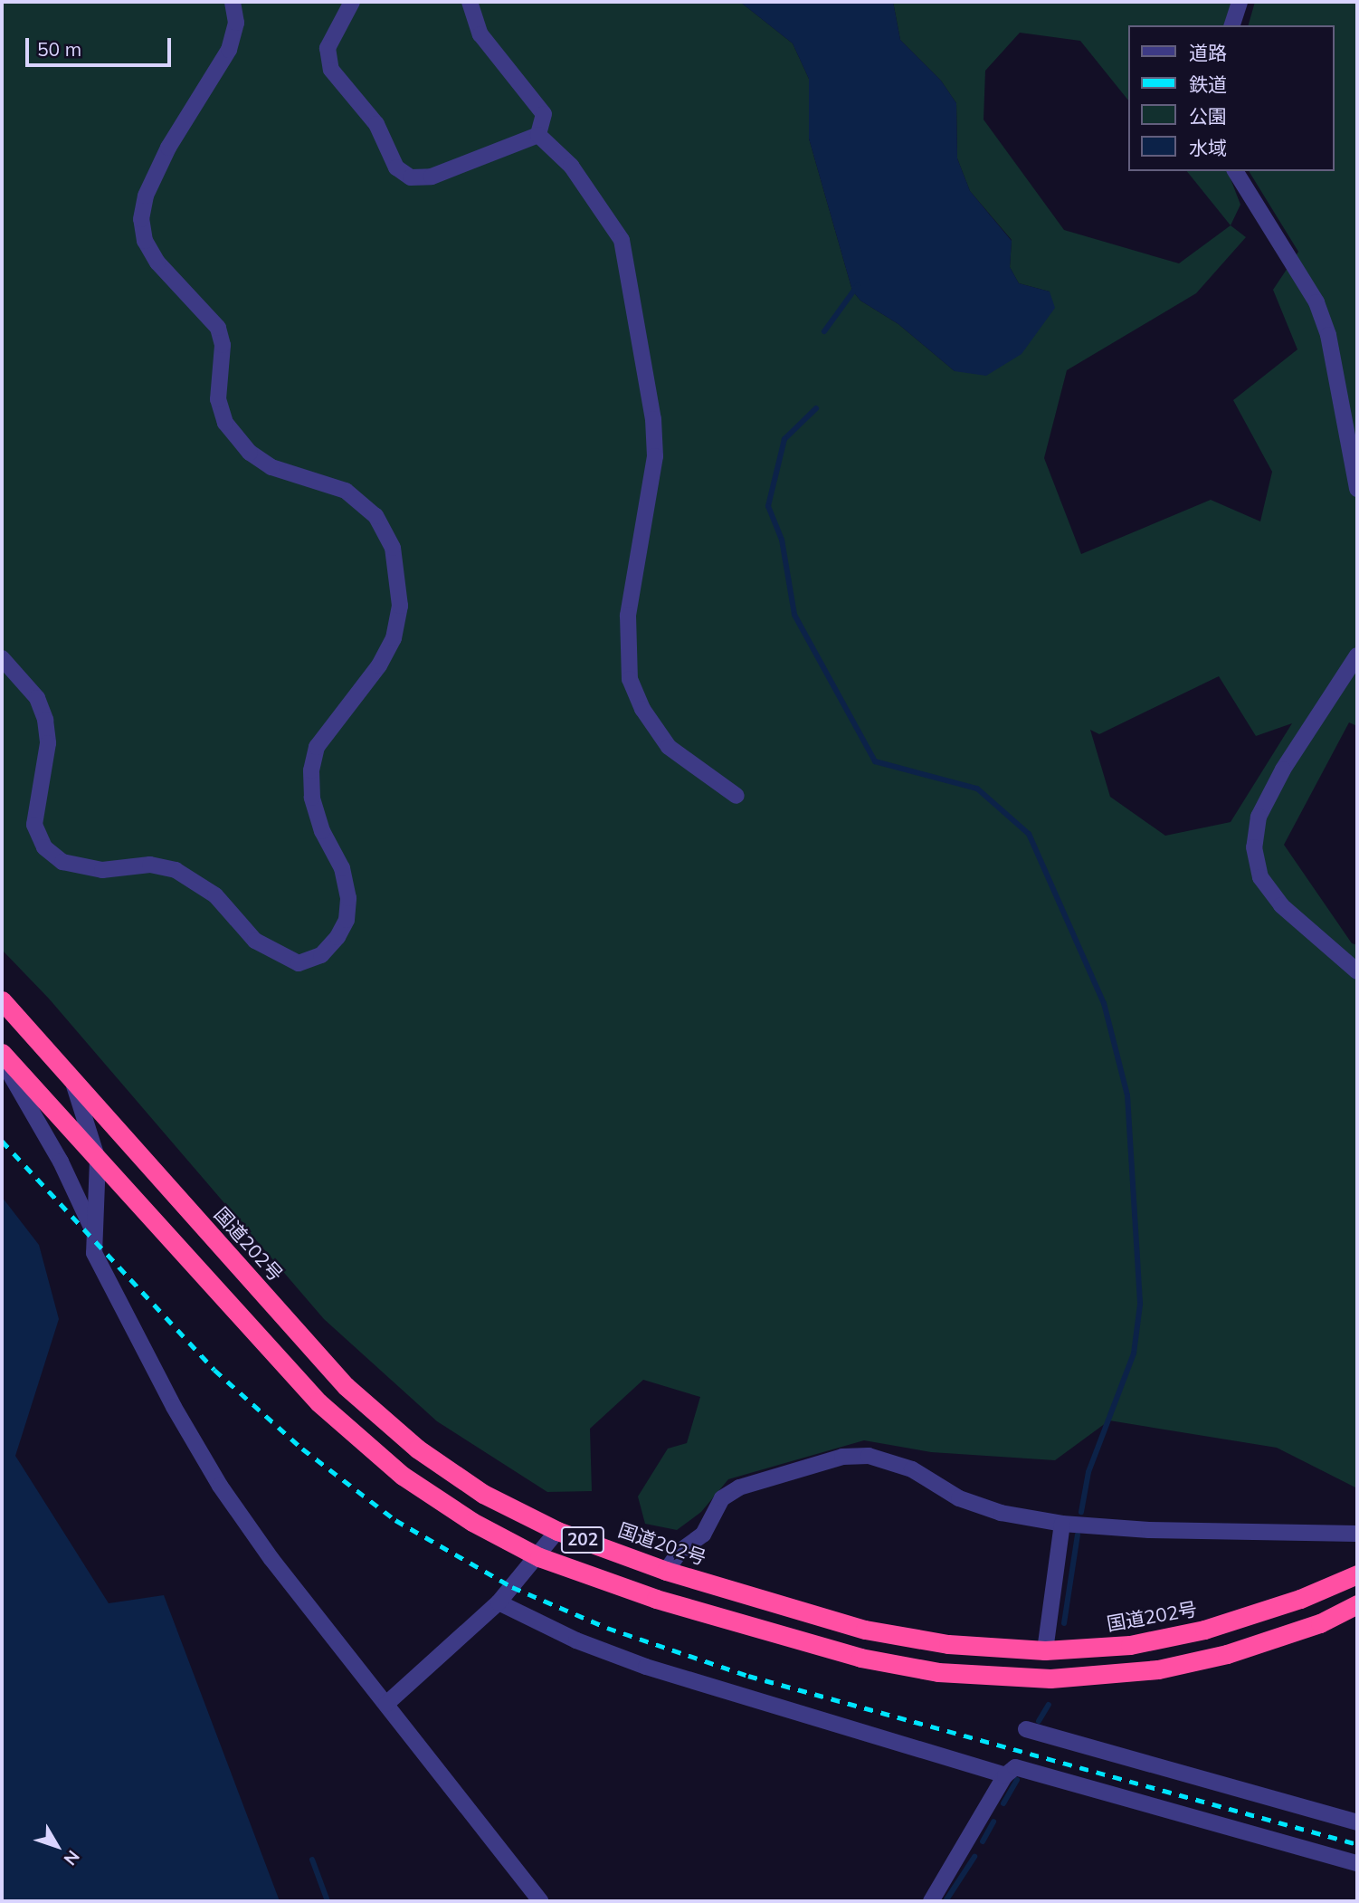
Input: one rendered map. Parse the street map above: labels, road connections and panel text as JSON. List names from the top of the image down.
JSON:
{
  "streets": {
    "highway": ["国道202号", "202"]
  },
  "legend": [
    "道路",
    "鉄道",
    "公園",
    "水域"
  ],
  "scale_bar": "50 m",
  "north": "bottom right"
}
